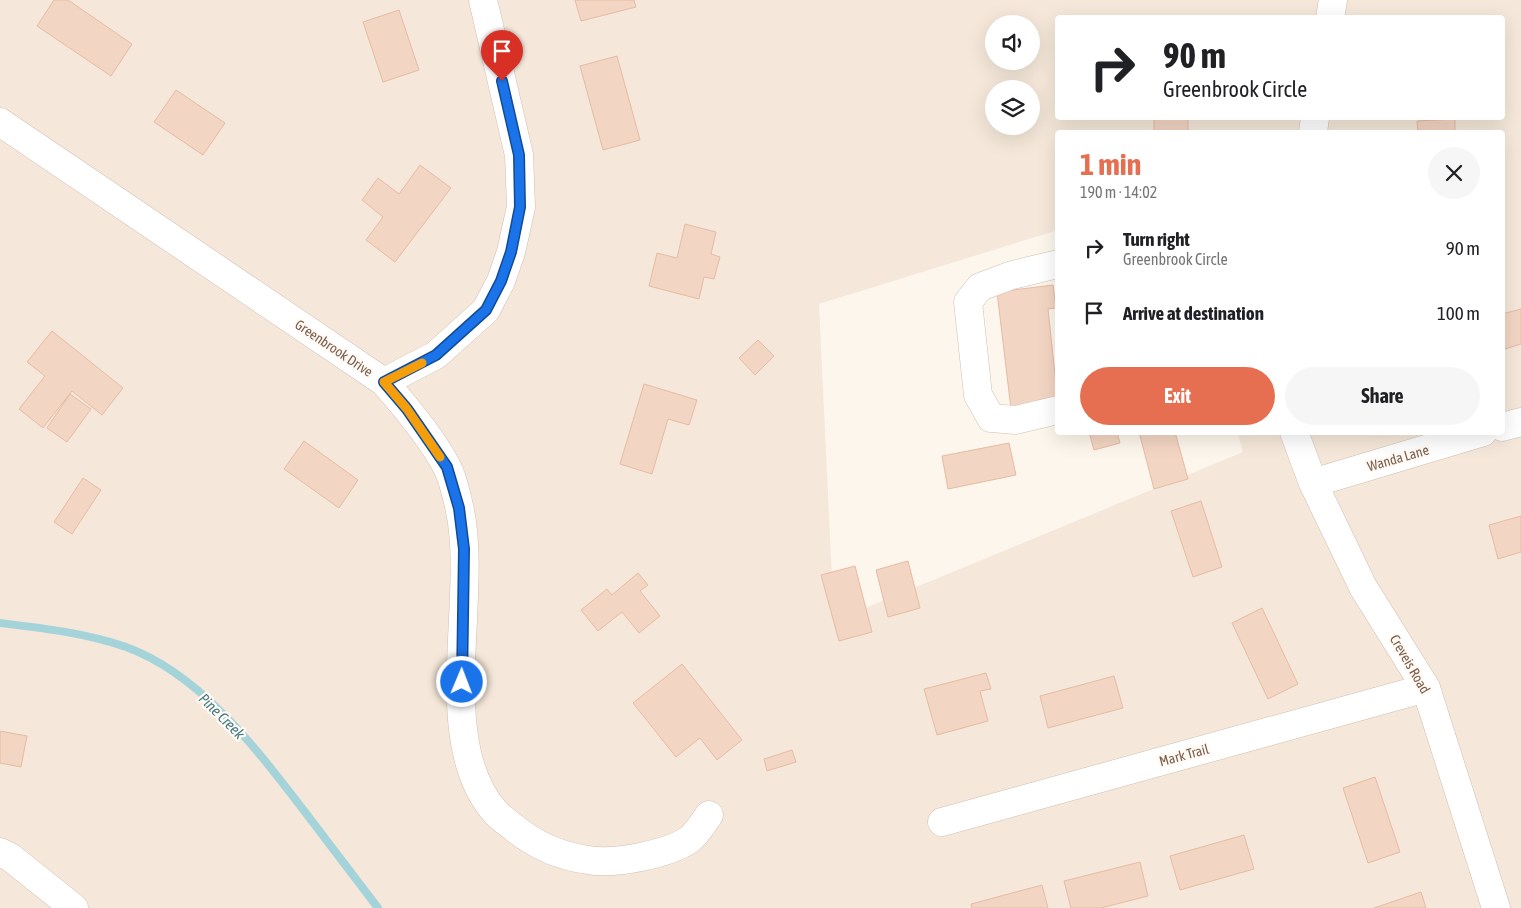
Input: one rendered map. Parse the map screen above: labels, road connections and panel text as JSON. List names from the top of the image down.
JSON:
{
  "streets": {
    "street": [
      "Greenbrook Drive",
      "Wanda Lane",
      "Creveis Road",
      "Mark Trail"
    ]
  },
  "crossings": [
    ["Wanda Lane", "Creveis Road"],
    ["Creveis Road", "Mark Trail"]
  ],
  "water": ["Pine Creek"],
  "page": {
    "turn": ["90 m", "Greenbrook Circle"],
    "heading": ["1 min", "190 m · 14:02"],
    "list": [
      {
        "name": "Turn right",
        "note": "Greenbrook Circle",
        "value": "90 m"
      },
      {
        "name": "Arrive at destination",
        "value": "100 m"
      }
    ],
    "buttons": ["Exit", "Share"]
  }
}
